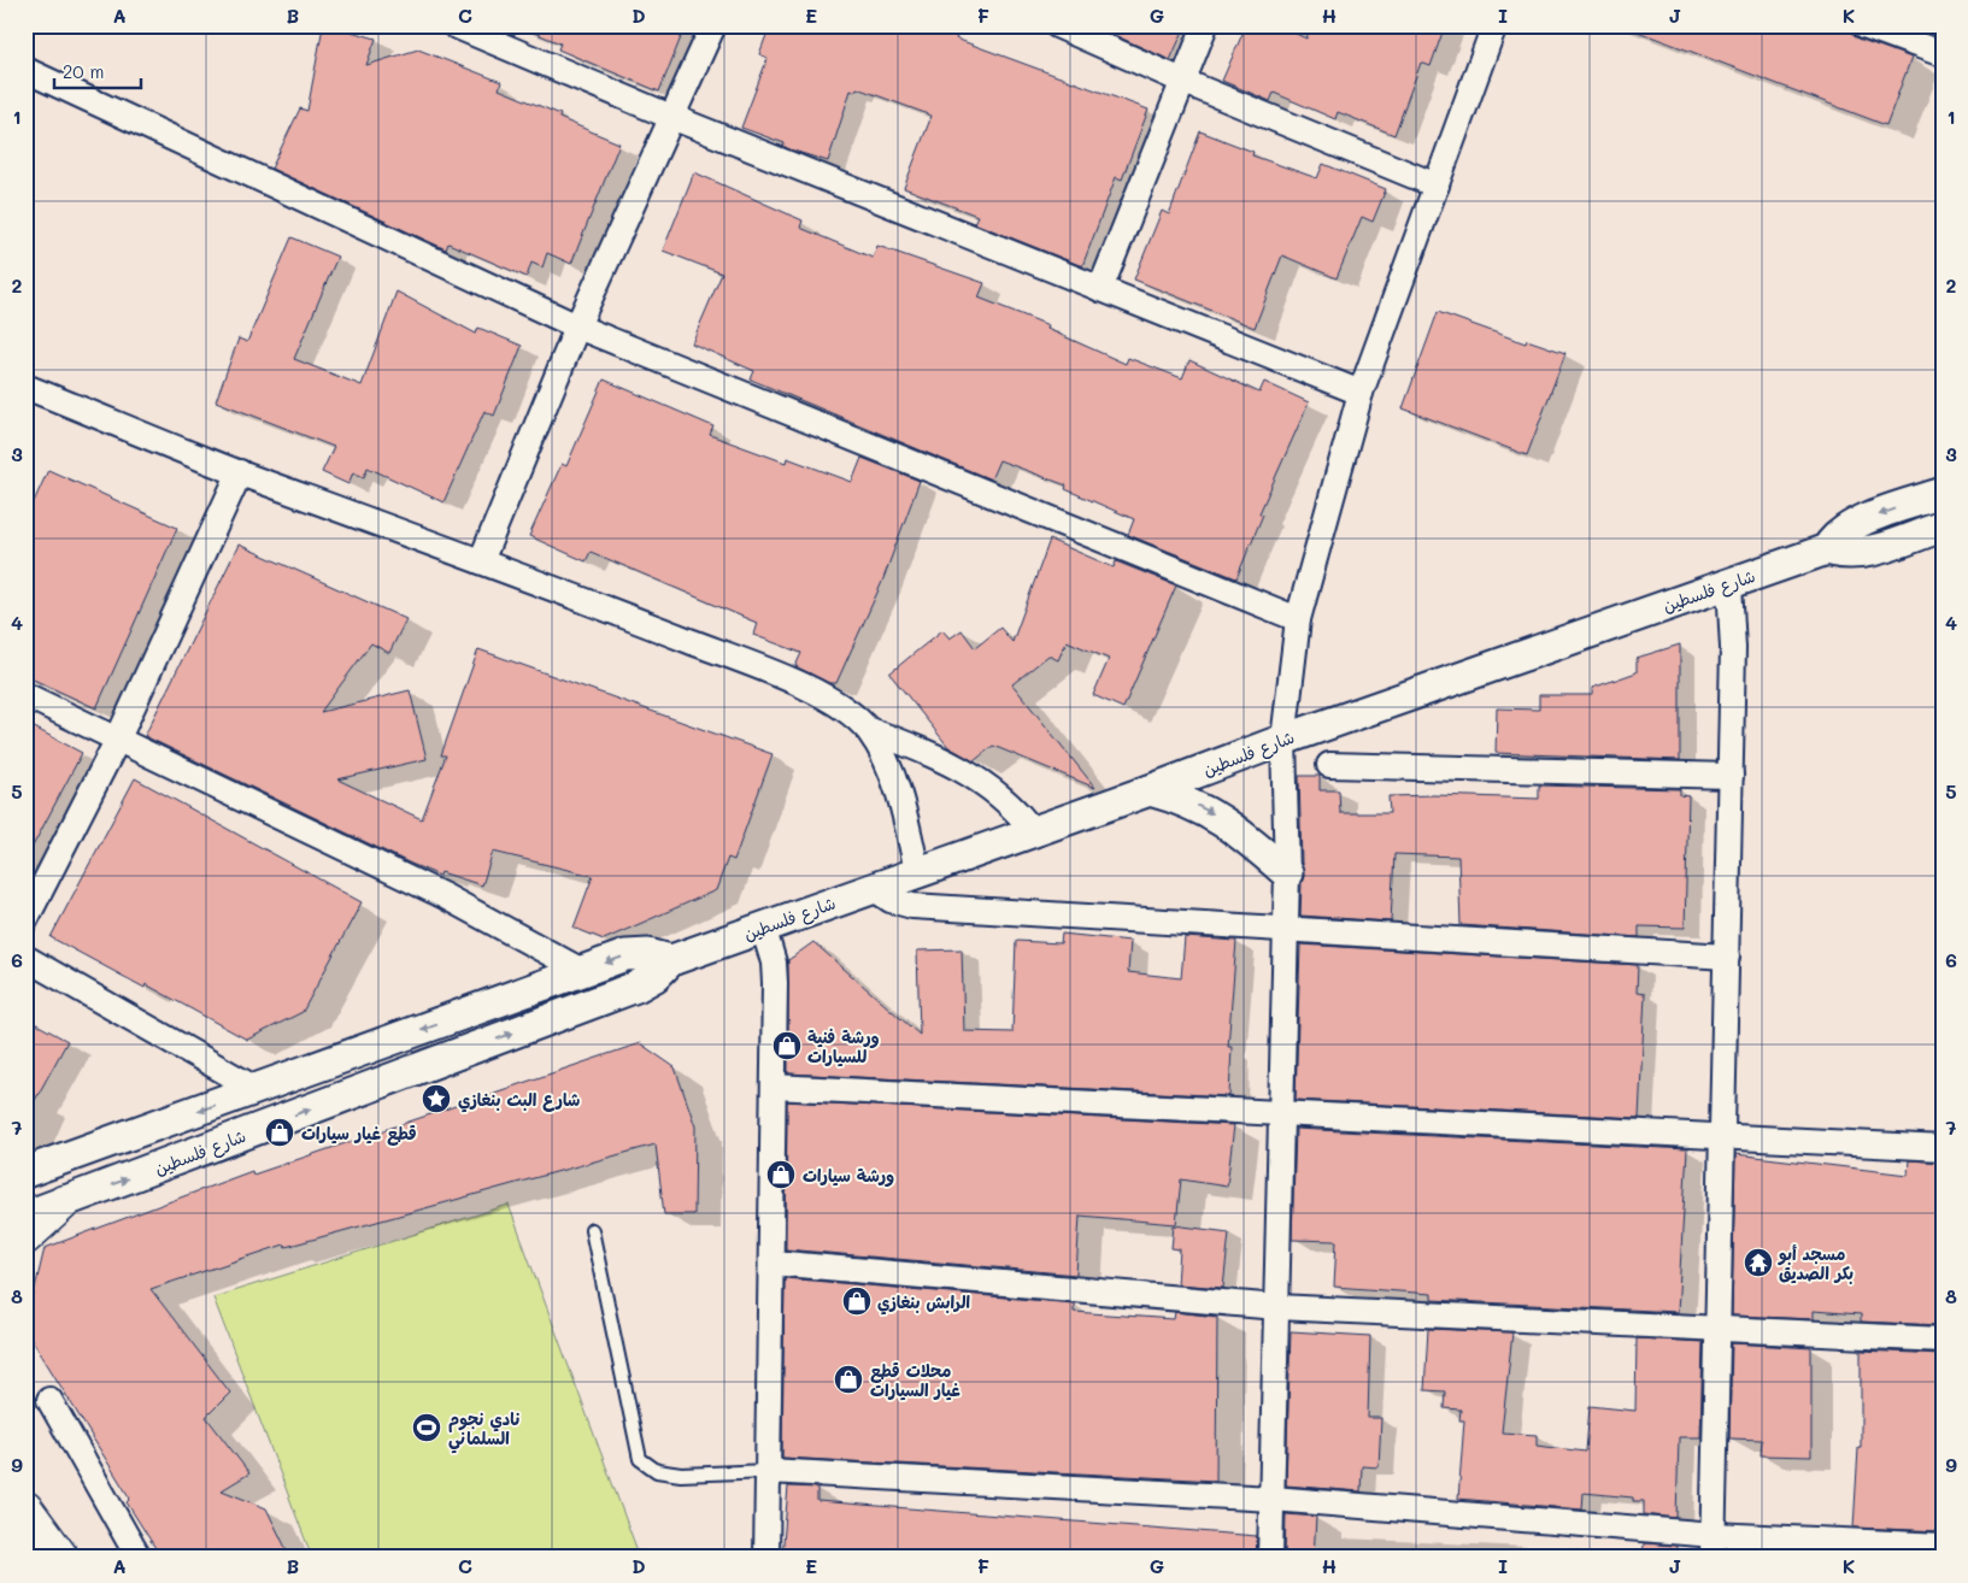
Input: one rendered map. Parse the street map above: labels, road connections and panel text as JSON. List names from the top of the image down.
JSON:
{
  "streets": {
    "street": ["شارع فلسطين"]
  },
  "places": {
    "shop": [
      "ورشة فنية للسيارات",
      "قطع غيار سيارات",
      "ورشة سيارات",
      "الرابش بنغازي",
      "محلات قطع غيار السيارات"
    ],
    "place": ["شارع البث بنغازي"],
    "temple": ["مسجد أبو بكر الصديق"],
    "sports": ["نادي نجوم السلماني"]
  },
  "scale_bar": "20 m",
  "grid": {
    "columns": [
      "A",
      "B",
      "C",
      "D",
      "E",
      "F",
      "G",
      "H",
      "I",
      "J",
      "K"
    ],
    "rows": [
      "1",
      "2",
      "3",
      "4",
      "5",
      "6",
      "7",
      "8",
      "9"
    ]
  }
}
